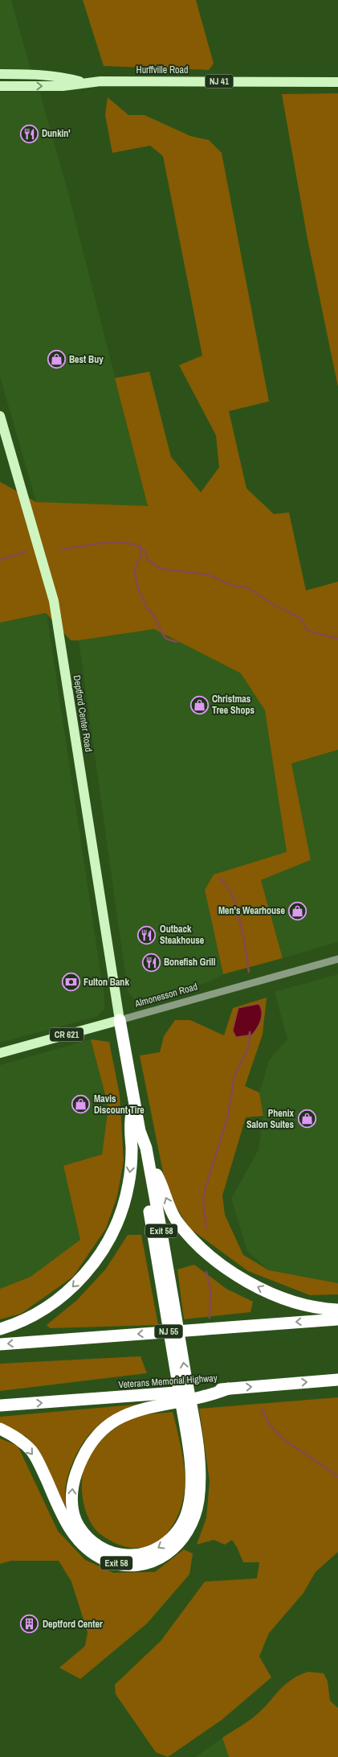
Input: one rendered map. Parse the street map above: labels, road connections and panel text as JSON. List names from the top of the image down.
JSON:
{
  "streets": {
    "highway": ["Exit 58", "NJ 55", "Veterans Memorial Highway"],
    "main road": [
      "Hurffville Road",
      "NJ 41",
      "Deptford Center Road",
      "Almonesson Road",
      "CR 621"
    ]
  },
  "crossings": [
    ["Deptford Center Road", "Almonesson Road"]
  ],
  "places": {
    "restaurant": ["Dunkin'", "Outback Steakhouse", "Bonefish Grill"],
    "shop": [
      "Best Buy",
      "Christmas Tree Shops",
      "Men's Wearhouse",
      "Mavis Discount Tire",
      "Phenix Salon Suites"
    ],
    "bank": ["Fulton Bank"],
    "building": ["Deptford Center"]
  }
}
